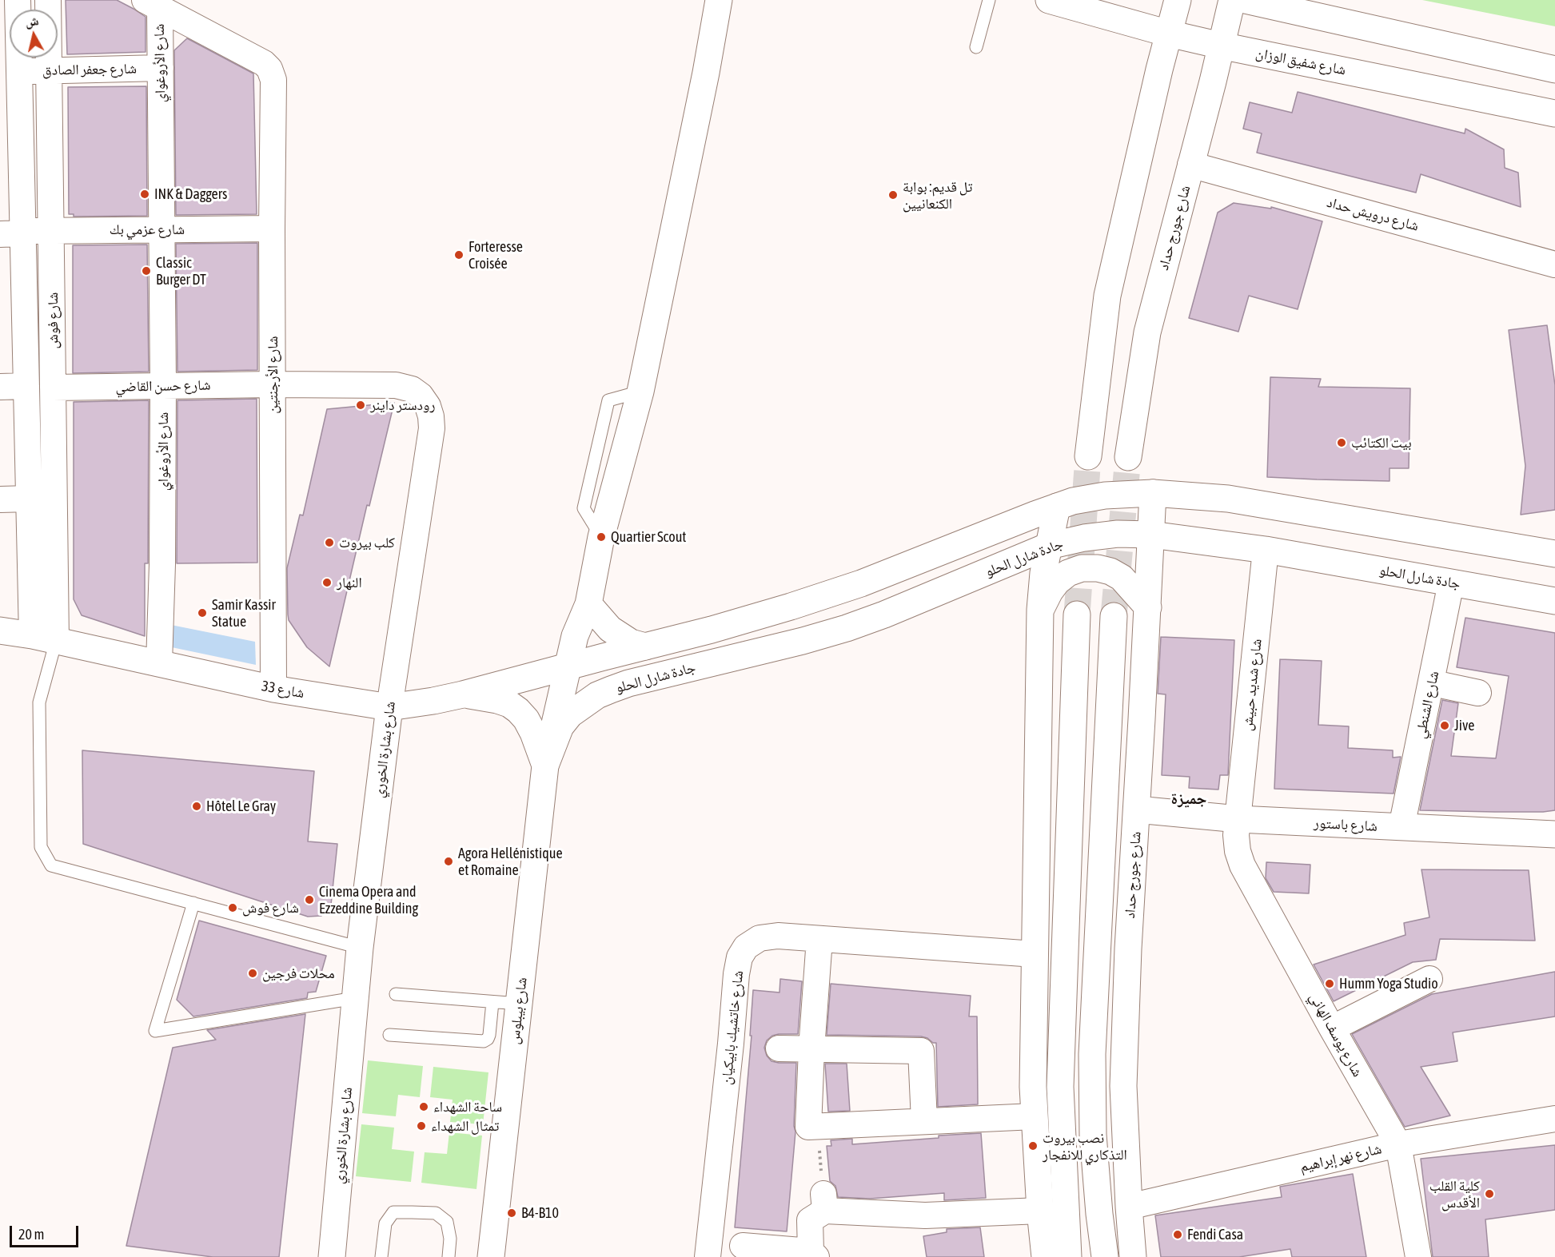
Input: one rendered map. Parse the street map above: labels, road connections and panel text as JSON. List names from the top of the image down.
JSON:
{
  "streets": {
    "main road": [
      "شارع شفيق الوزان",
      "شارع جورج حداد",
      "جادة شارل الحلو",
      "شارع 33",
      "شارع بشارة الخوري",
      "شارع باستور",
      "شارع بيبلوس"
    ],
    "street": [
      "شارع الأروغواي",
      "شارع جعفر الصادق",
      "شارع درويش حداد",
      "شارع عزمي بك",
      "شارع فوش",
      "شارع الأرجنتين",
      "شارع حسن القاضي",
      "شارع شديد حبيش",
      "شارع الشنطي",
      "شارع خاتشيك بابيكيان",
      "شارع يوسف الهاني",
      "شارع نهر إبراهيم"
    ]
  },
  "crossings": [
    ["شارع شفيق الوزان", "شارع جورج حداد"],
    ["شارع الأروغواي", "شارع جعفر الصادق"],
    ["شارع الأروغواي", "شارع عزمي بك"],
    ["شارع الأروغواي", "شارع الأرجنتين"],
    ["شارع الأروغواي", "شارع حسن القاضي"],
    ["شارع الأروغواي", "شارع 33"],
    ["شارع جعفر الصادق", "شارع فوش"],
    ["شارع درويش حداد", "شارع جورج حداد"],
    ["شارع جورج حداد", "جادة شارل الحلو"],
    ["شارع جورج حداد", "شارع باستور"],
    ["شارع جورج حداد", "شارع نهر إبراهيم"],
    ["شارع عزمي بك", "شارع فوش"],
    ["شارع عزمي بك", "شارع الأرجنتين"],
    ["شارع فوش", "شارع حسن القاضي"],
    ["شارع فوش", "شارع 33"],
    ["شارع الأرجنتين", "شارع حسن القاضي"],
    ["شارع الأرجنتين", "شارع 33"],
    ["شارع الأرجنتين", "شارع بشارة الخوري"],
    ["شارع حسن القاضي", "شارع بشارة الخوري"],
    ["جادة شارل الحلو", "شارع شديد حبيش"],
    ["جادة شارل الحلو", "شارع الشنطي"],
    ["جادة شارل الحلو", "شارع بيبلوس"],
    ["شارع شديد حبيش", "شارع باستور"],
    ["شارع شديد حبيش", "شارع يوسف الهاني"],
    ["شارع 33", "شارع بشارة الخوري"],
    ["شارع الشنطي", "شارع باستور"],
    ["شارع باستور", "شارع يوسف الهاني"],
    ["شارع يوسف الهاني", "شارع نهر إبراهيم"]
  ],
  "districts": ["جميزة"],
  "places": [
    "INK & Daggers",
    "تل قديم: بوابة الكنعانيين",
    "Forteresse Croisée",
    "Classic Burger DT",
    "رودستر داينر",
    "بيت الكتائب",
    "Quartier Scout",
    "كلب بيروت",
    "النهار",
    "Samir Kassir Statue",
    "Jive",
    "Hôtel Le Gray",
    "Agora Hellénistique et Romaine",
    "Cinema Opera and Ezzeddine Building",
    "شارع فوش",
    "محلات فرجين",
    "Humm Yoga Studio",
    "ساحة الشهداء",
    "تمثال الشهداء",
    "نصب بيروت التذكاري للانفجار",
    "كلية القلب الأقدس",
    "B4-B10",
    "Fendi Casa"
  ],
  "scale_bar": "20 m",
  "north": "top"
}
